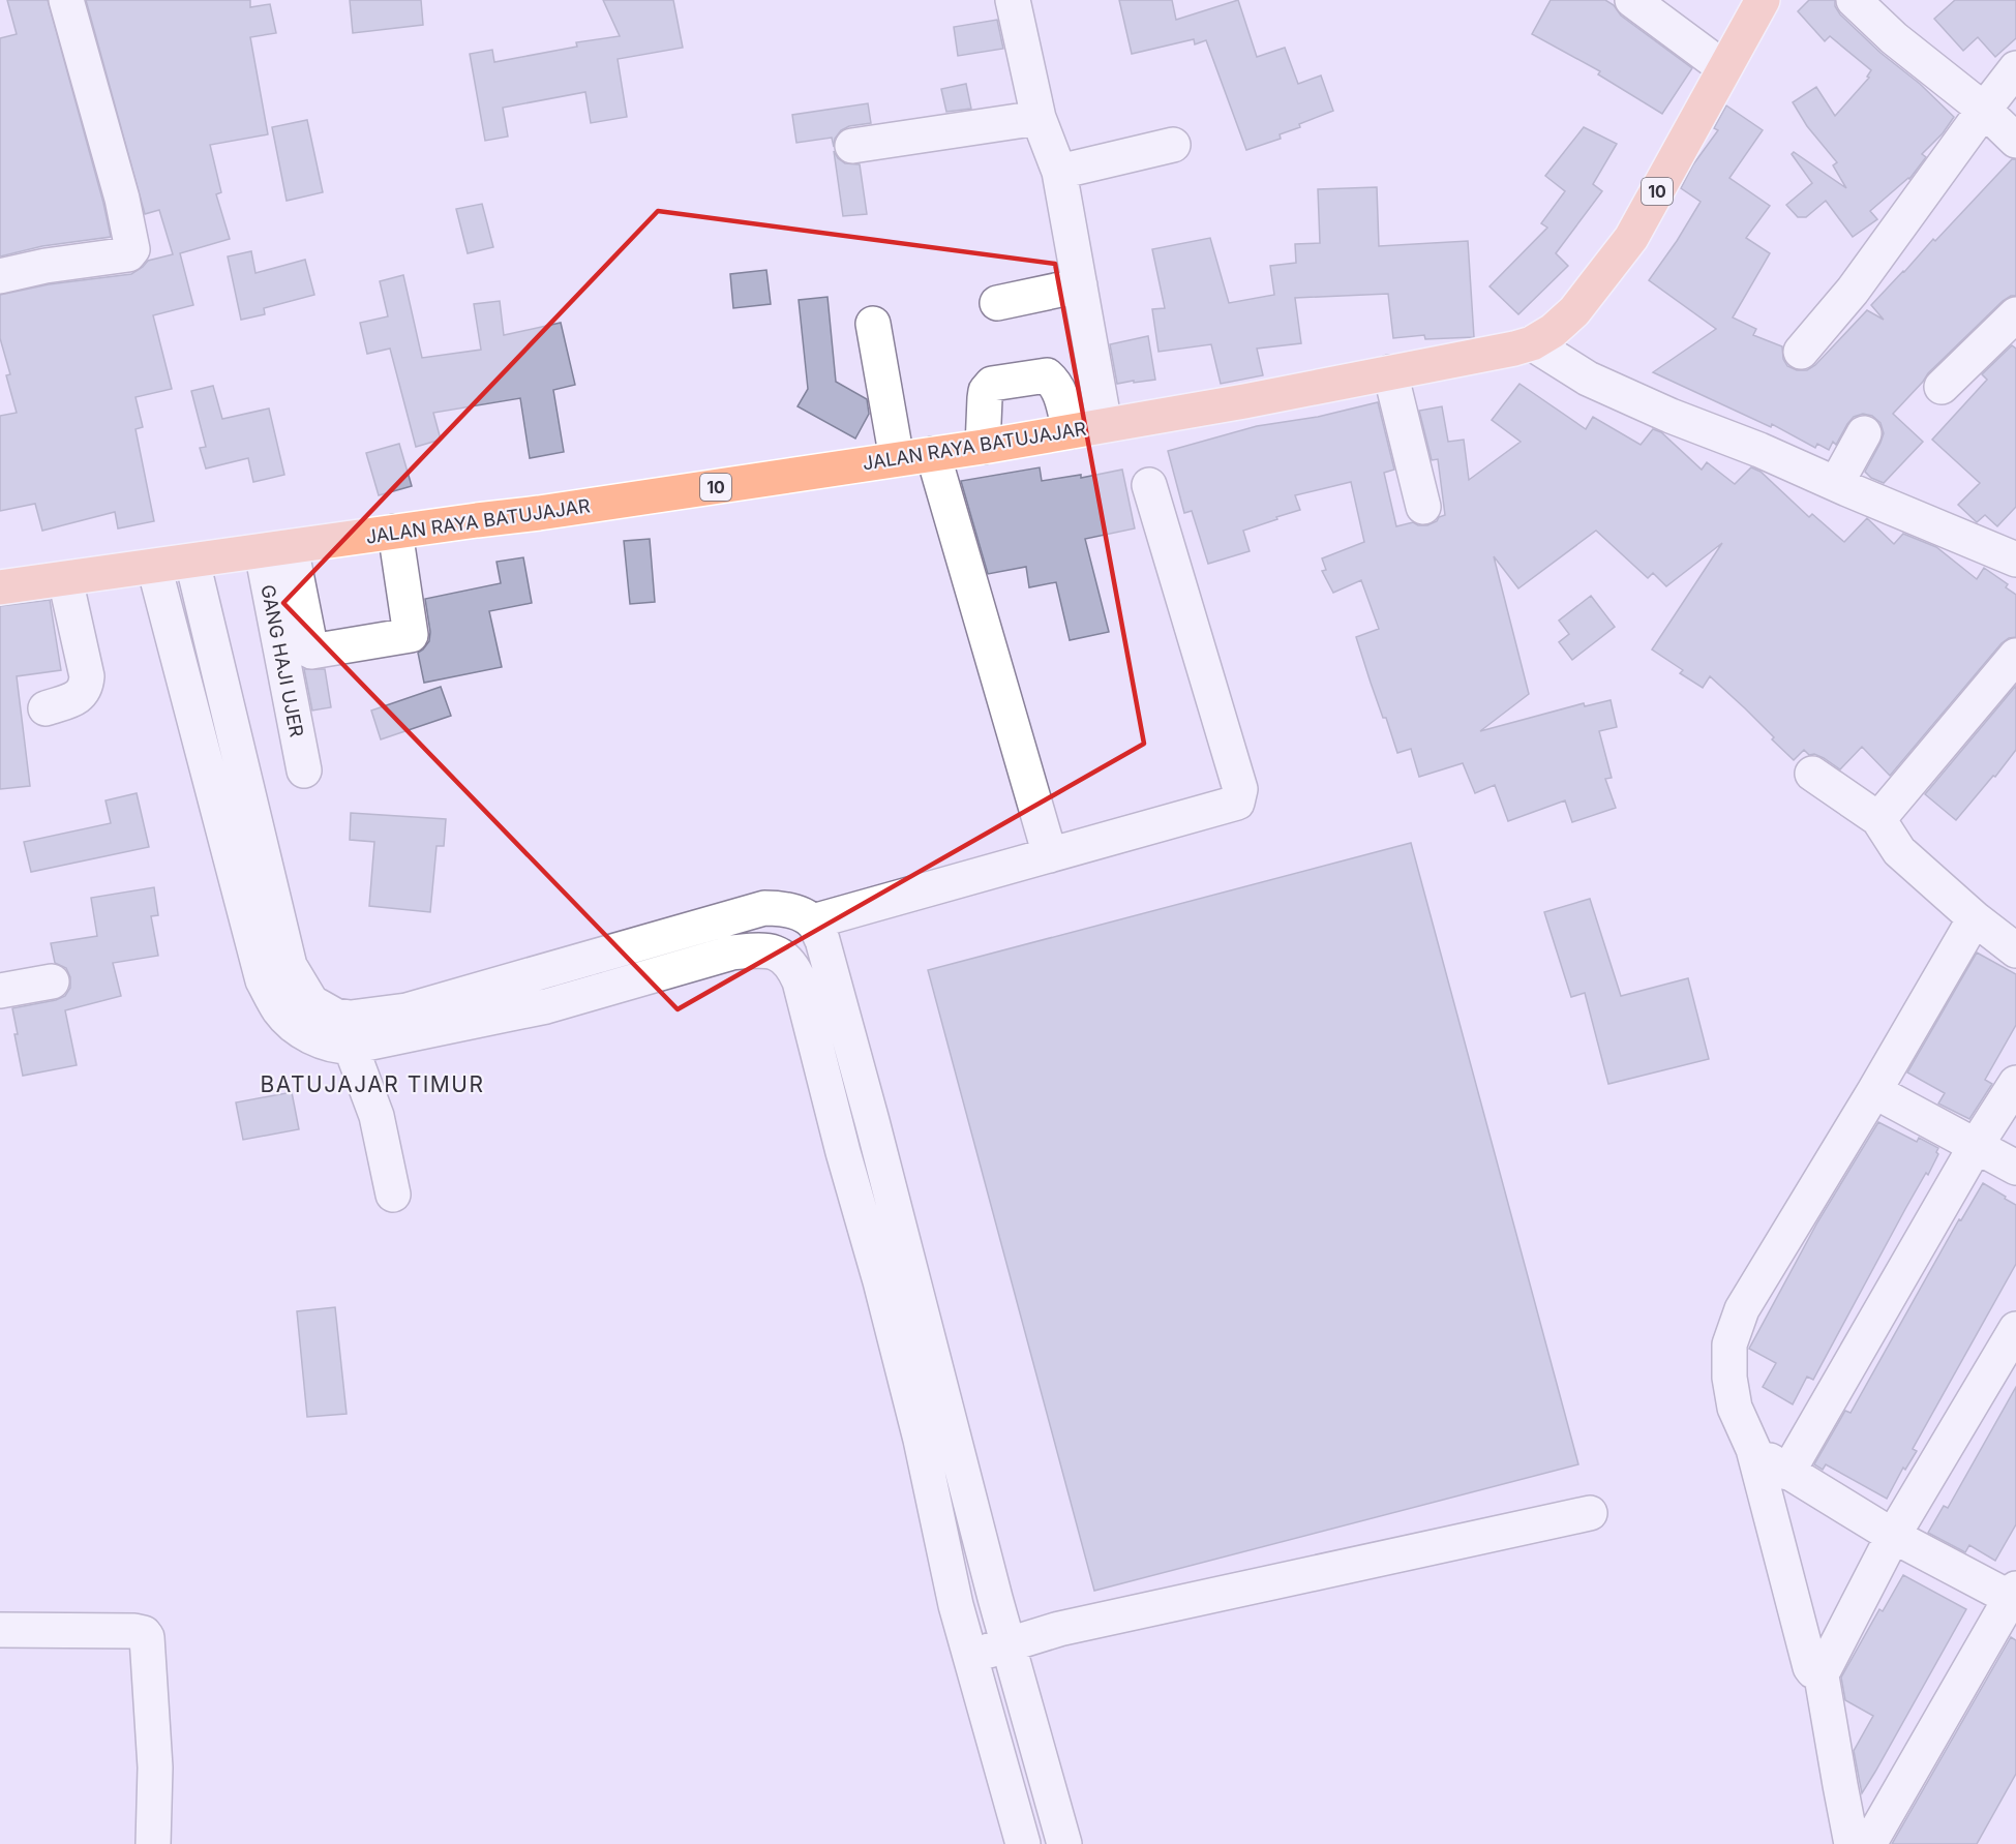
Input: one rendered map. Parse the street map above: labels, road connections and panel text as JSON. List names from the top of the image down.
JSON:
{
  "streets": {
    "highway": ["10", "JALAN RAYA BATUJAJAR"],
    "street": ["GANG HAJI UJER"]
  },
  "crossings": [
    ["JALAN RAYA BATUJAJAR", "GANG HAJI UJER"]
  ],
  "districts": ["BATUJAJAR TIMUR"]
}
